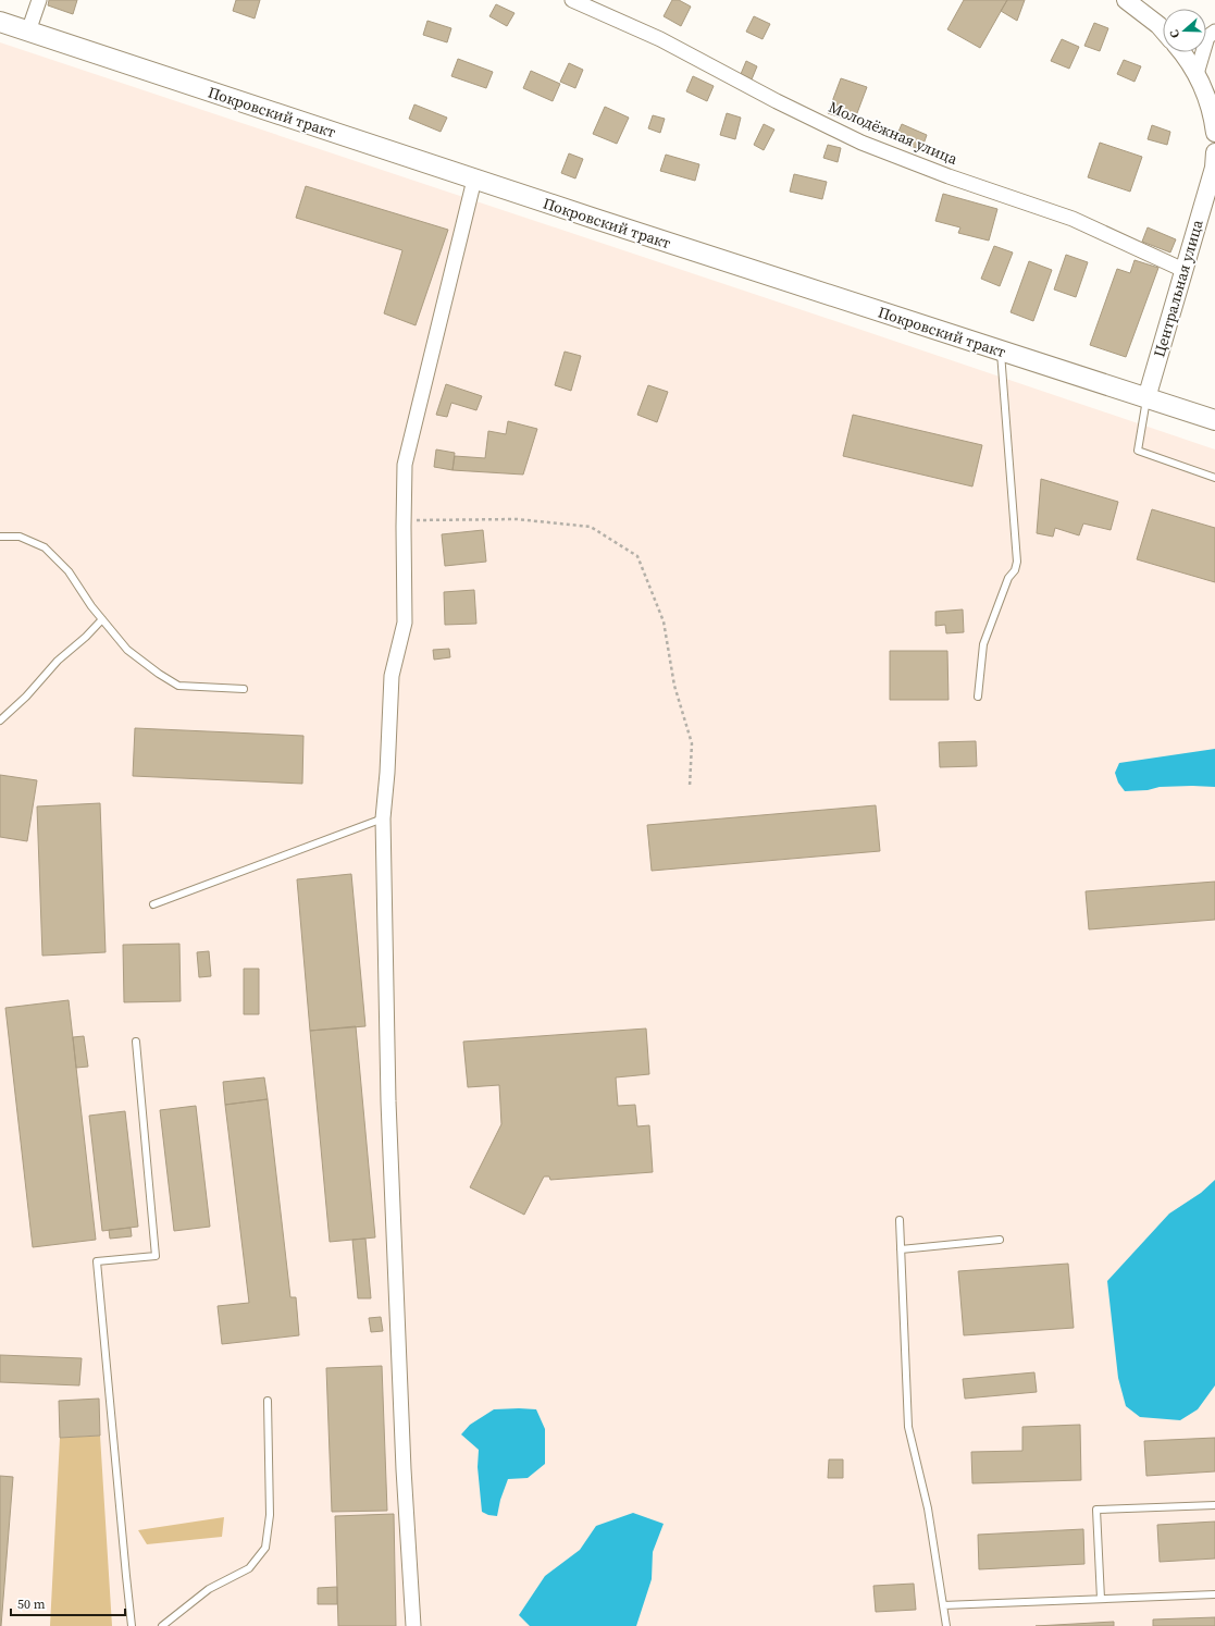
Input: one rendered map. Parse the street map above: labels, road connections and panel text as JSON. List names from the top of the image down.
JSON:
{
  "streets": {
    "main road": ["Покровский тракт"],
    "street": ["Молодёжная улица", "Центральная улица"]
  },
  "crossings": [
    ["Покровский тракт", "Центральная улица"],
    ["Молодёжная улица", "Центральная улица"]
  ],
  "scale_bar": "50 m",
  "north": "left"
}
